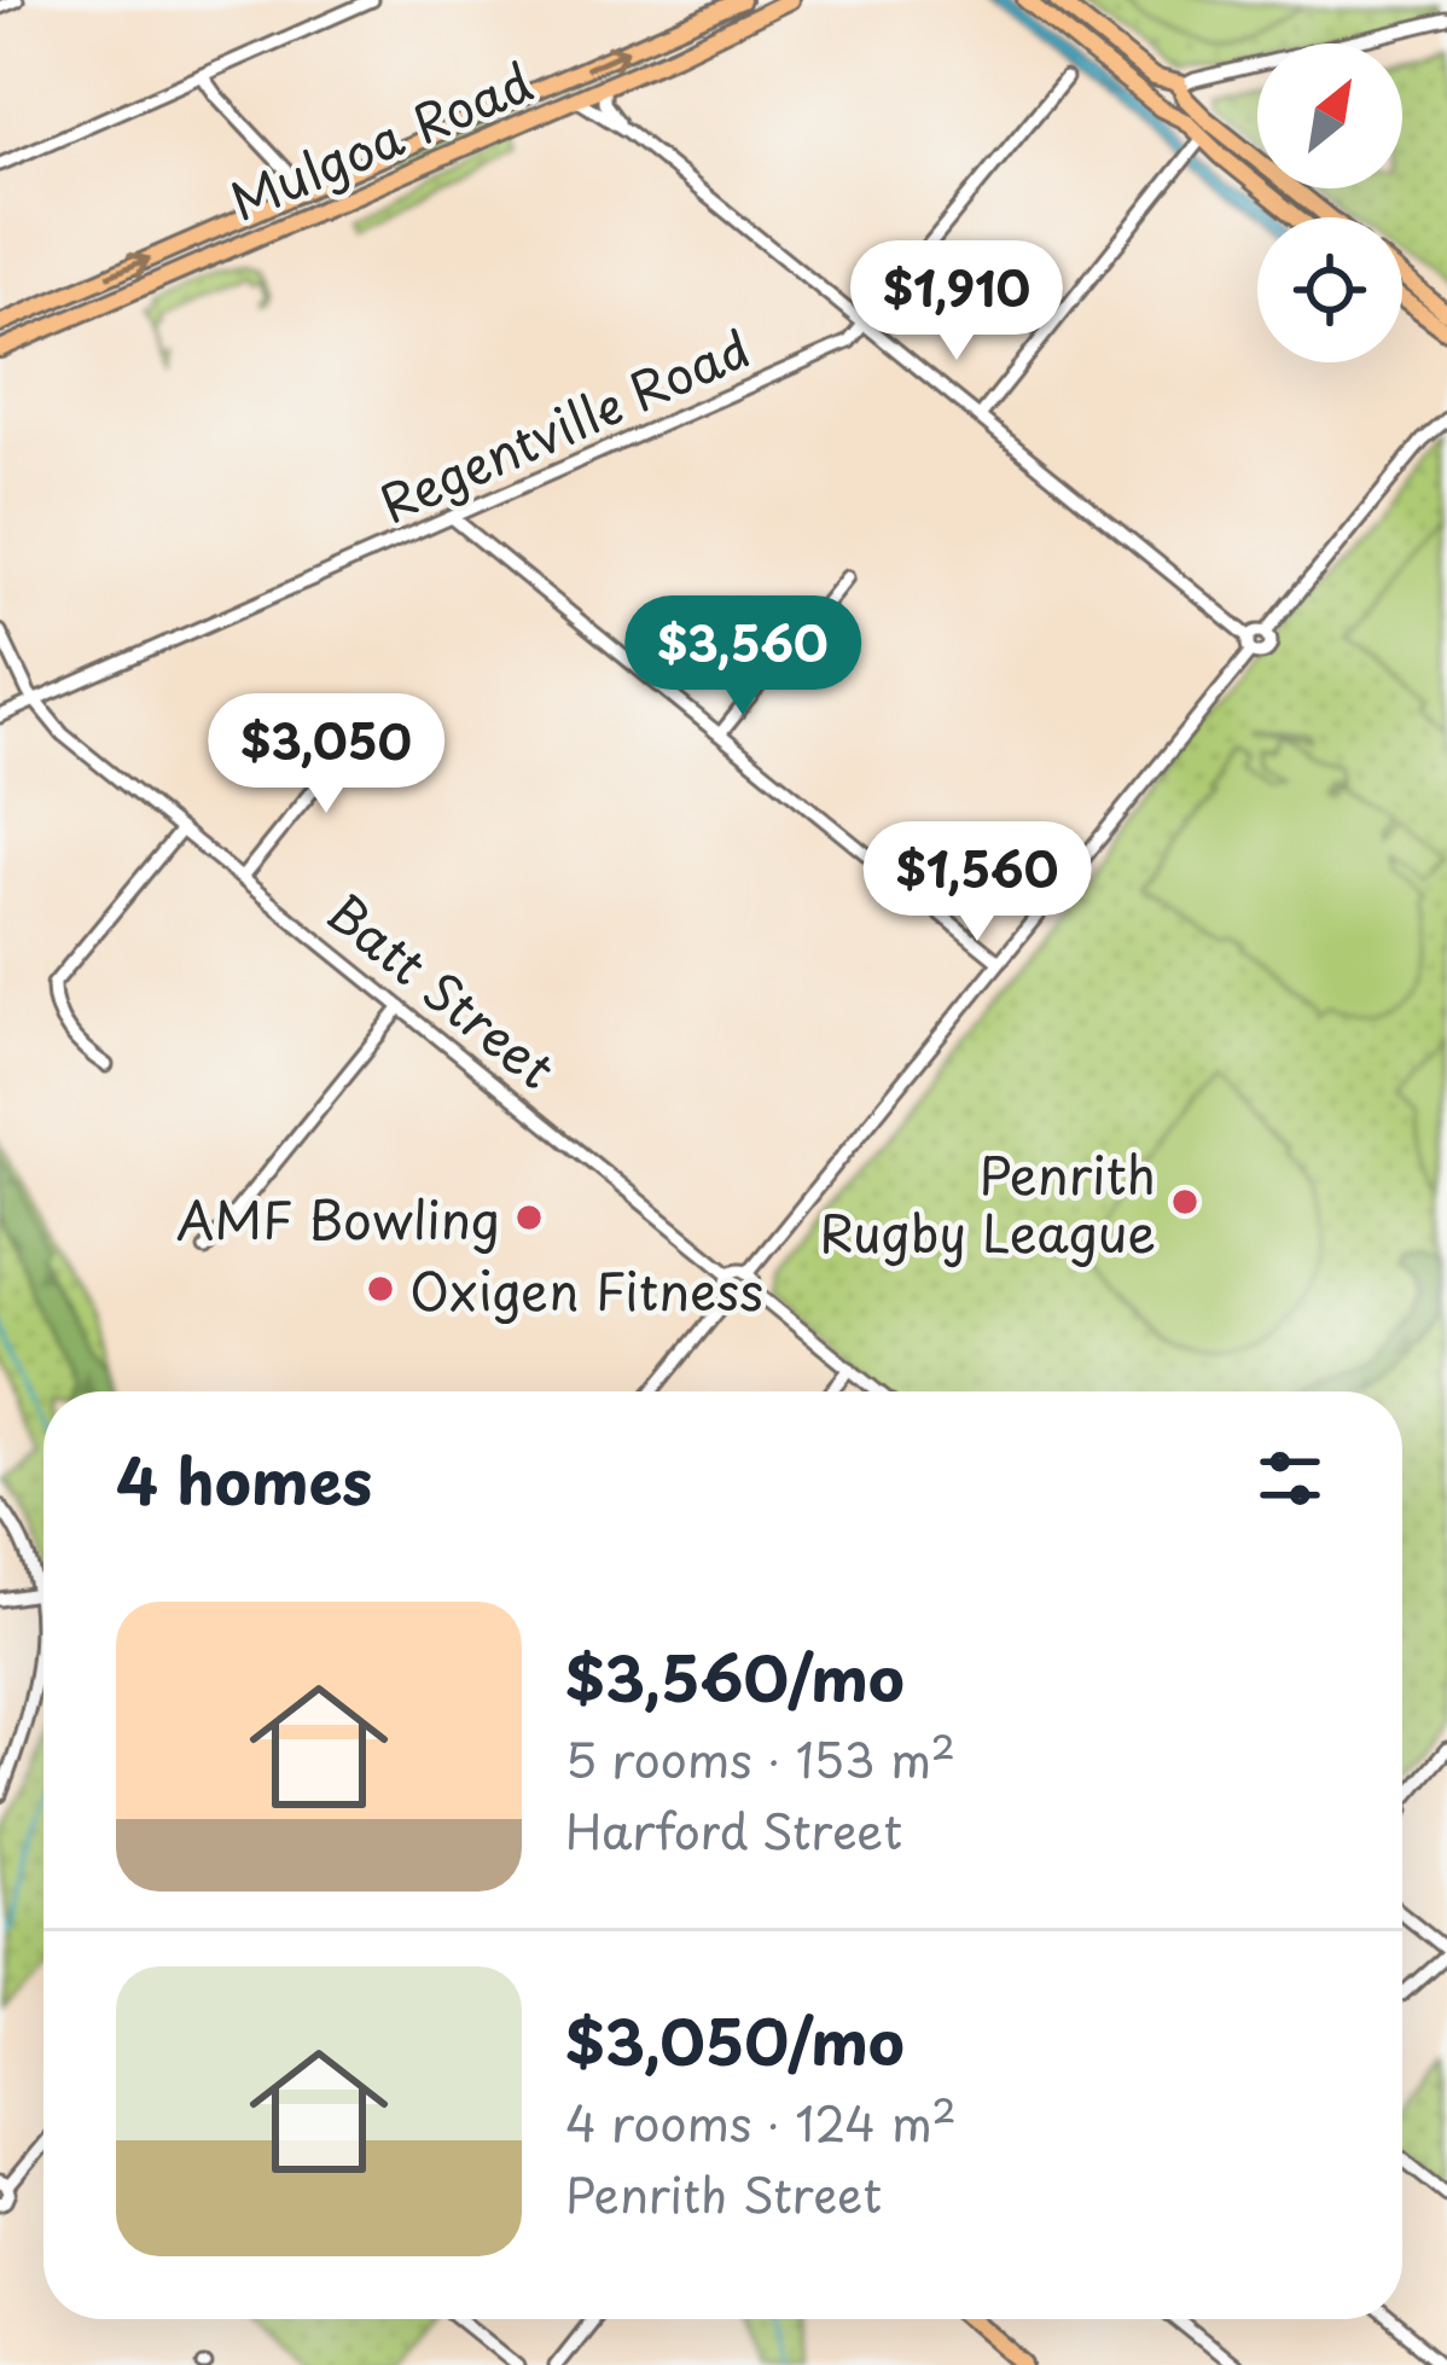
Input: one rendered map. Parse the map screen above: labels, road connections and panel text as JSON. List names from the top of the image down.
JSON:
{
  "streets": {
    "main road": ["Mulgoa Road"],
    "street": ["Regentville Road", "Batt Street"]
  },
  "crossings": [
    ["Regentville Road", "Batt Street"]
  ],
  "places": ["Penrith Rugby League", "AMF Bowling", "Oxigen Fitness"],
  "north": "top right",
  "page": {
    "price": [
      "$1,910",
      "$3,560",
      "$3,050",
      "$1,560"
    ],
    "heading": "4 homes",
    "list": [
      {
        "name": "$3,560/mo",
        "note": "5 rooms · 153 m² · Harford Street"
      },
      {
        "name": "$3,050/mo",
        "note": "4 rooms · 124 m² · Penrith Street"
      }
    ]
  }
}
